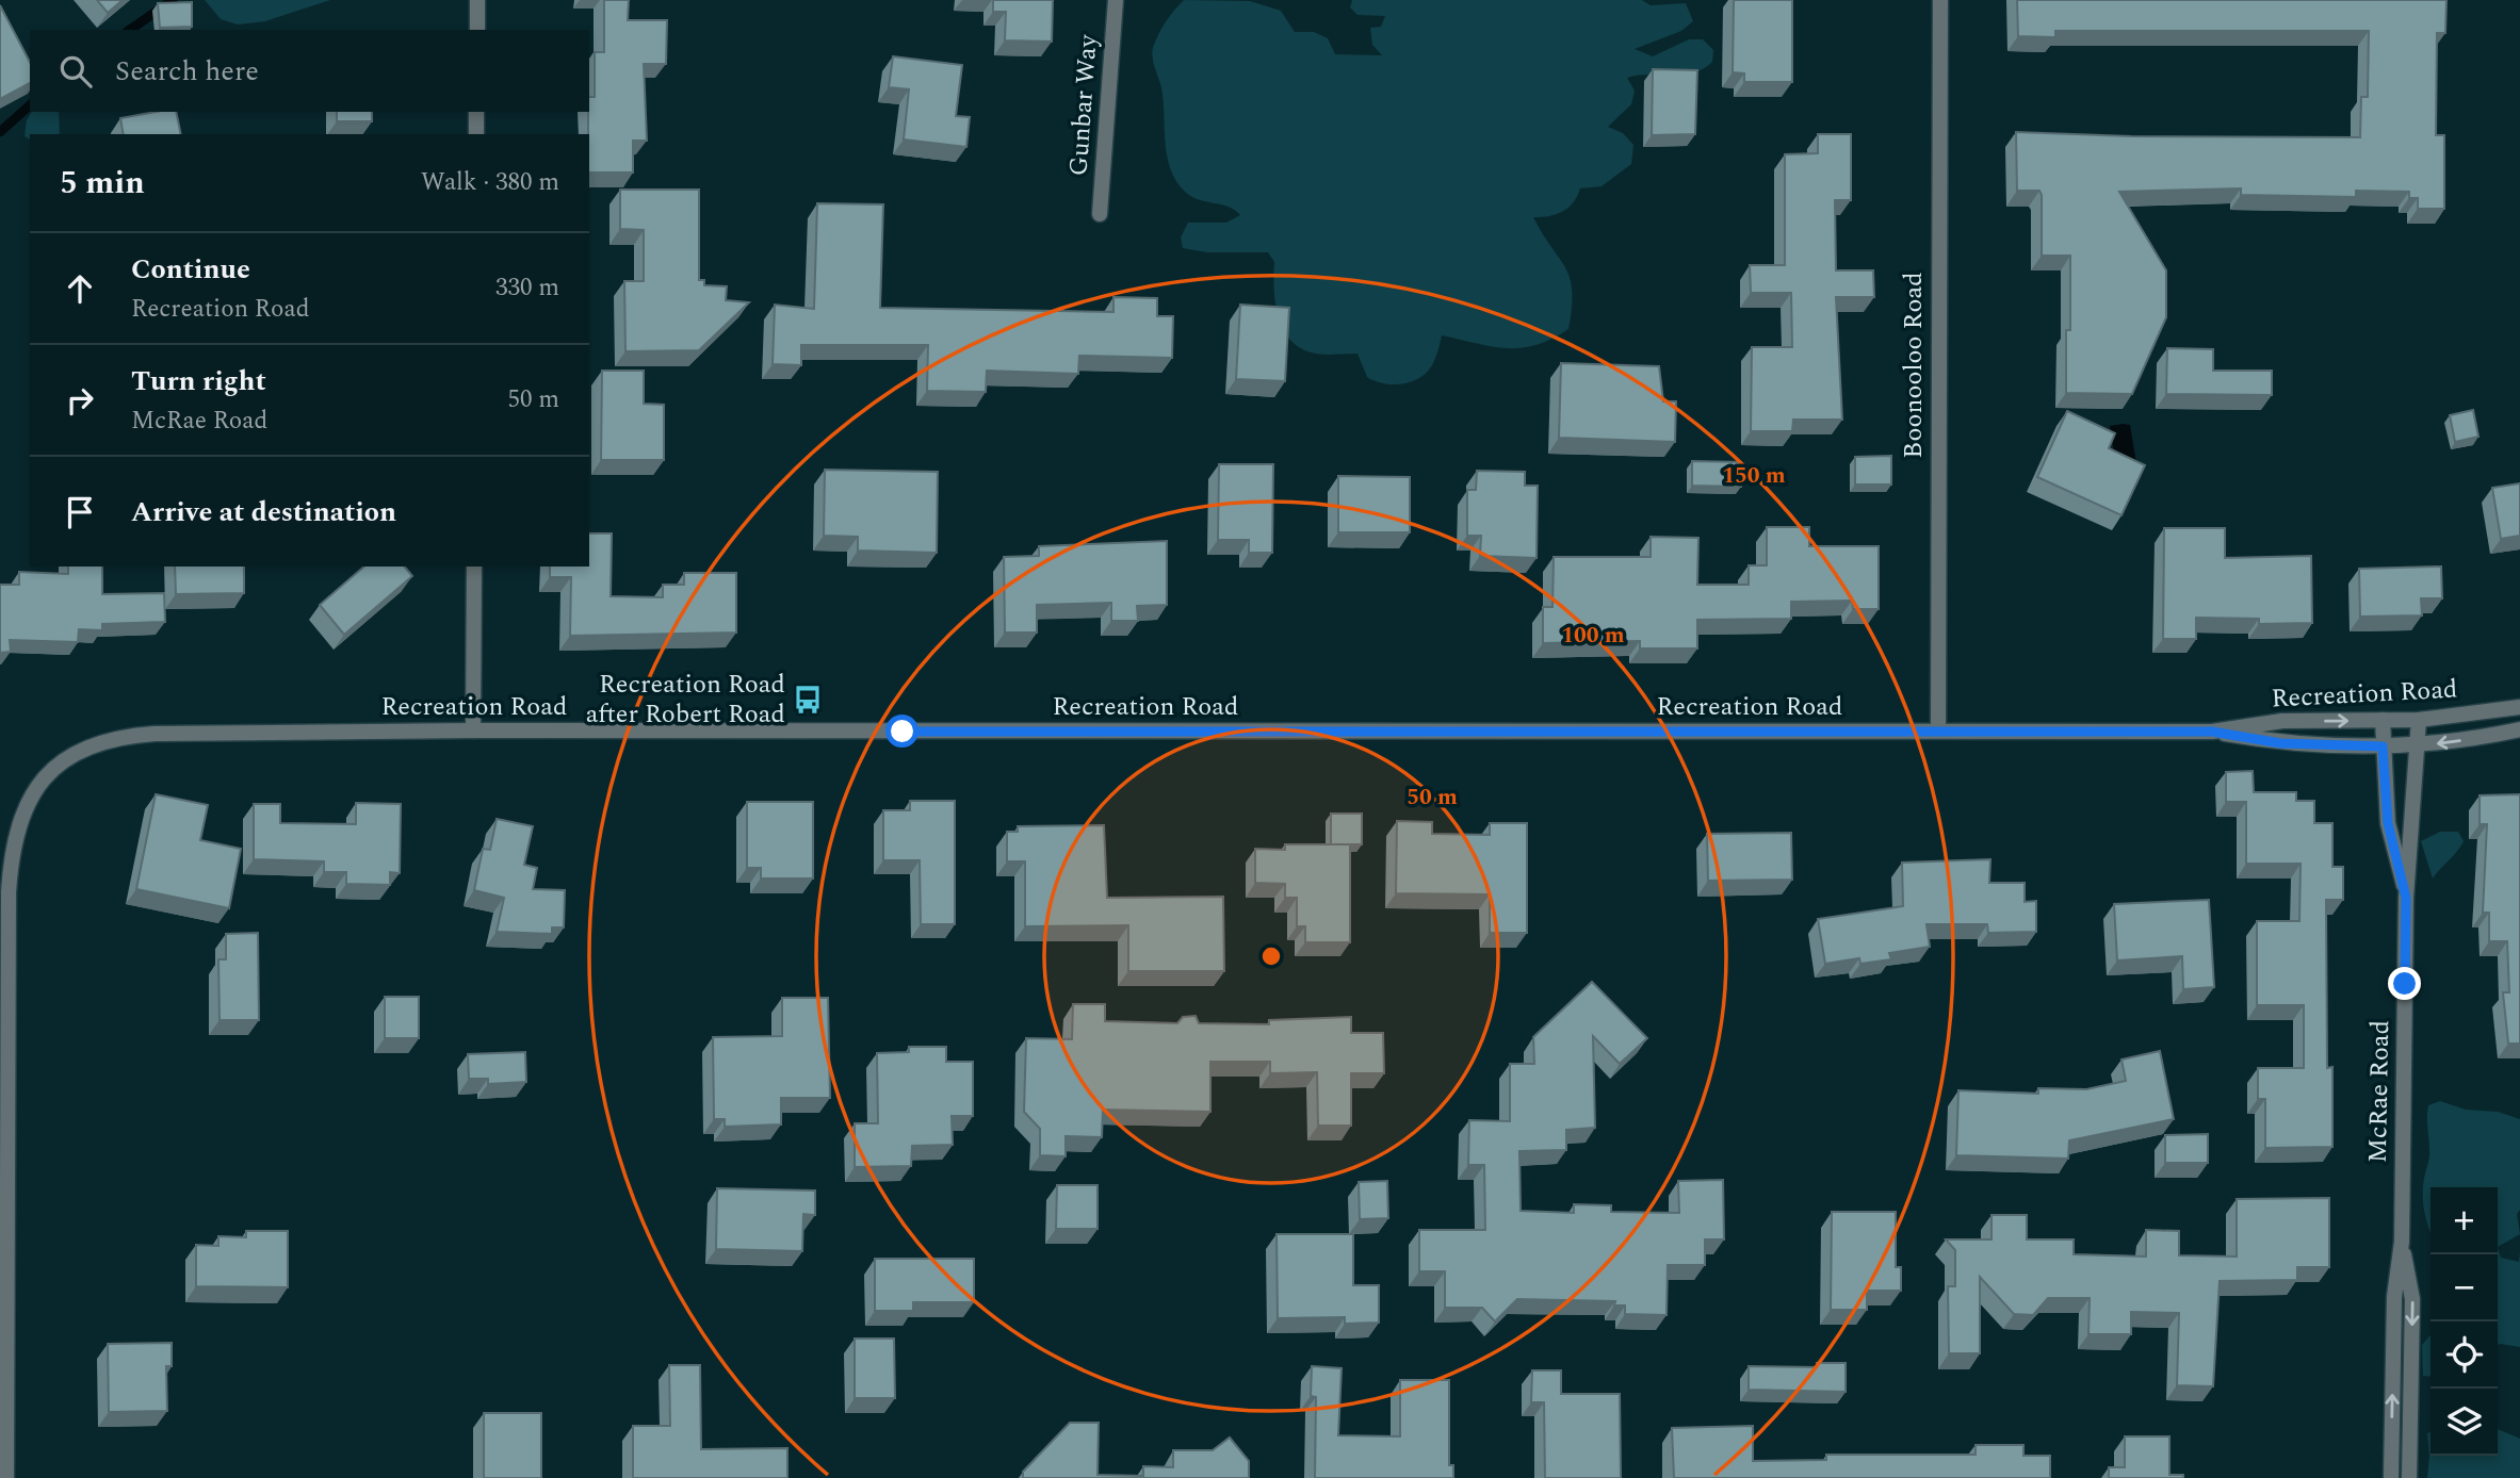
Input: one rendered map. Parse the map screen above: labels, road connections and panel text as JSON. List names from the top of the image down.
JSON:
{
  "streets": {
    "street": [
      "Gunbar Way",
      "Boonooloo Road",
      "Recreation Road",
      "McRae Road"
    ]
  },
  "crossings": [
    ["Boonooloo Road", "Recreation Road"],
    ["Recreation Road", "McRae Road"]
  ],
  "places": {
    "bus stop": ["Recreation Road after Robert Road"]
  },
  "page": {
    "search": "Search here",
    "heading": ["5 min", "Walk · 380 m"],
    "list": [
      ["Continue", "Recreation Road", "330 m"],
      ["Turn right", "McRae Road", "50 m"],
      "Arrive at destination"
    ],
    "map_buttons": ["+", "−"]
  },
  "rings": ["150 m", "100 m", "50 m"]
}
